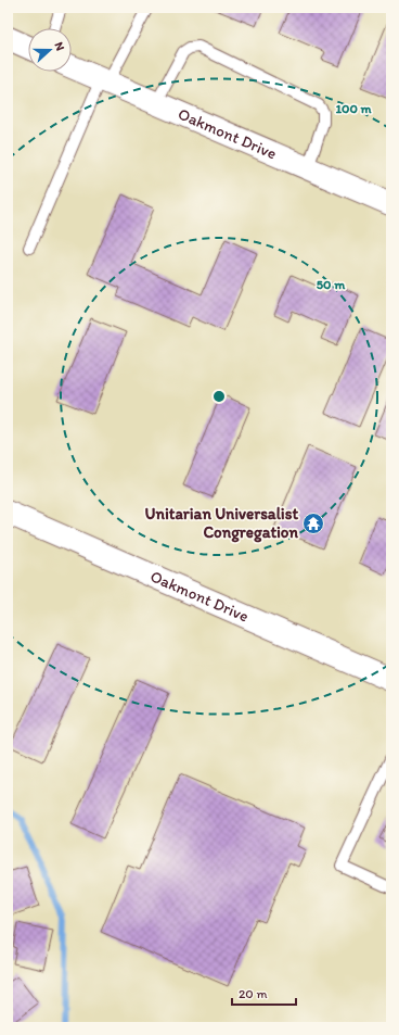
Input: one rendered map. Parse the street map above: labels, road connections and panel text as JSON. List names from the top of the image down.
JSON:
{
  "streets": {
    "street": ["Oakmont Drive"]
  },
  "places": {
    "temple": ["Unitarian Universalist Congregation"]
  },
  "scale_bar": "20 m",
  "north": "right",
  "rings": ["100 m", "50 m"]
}
